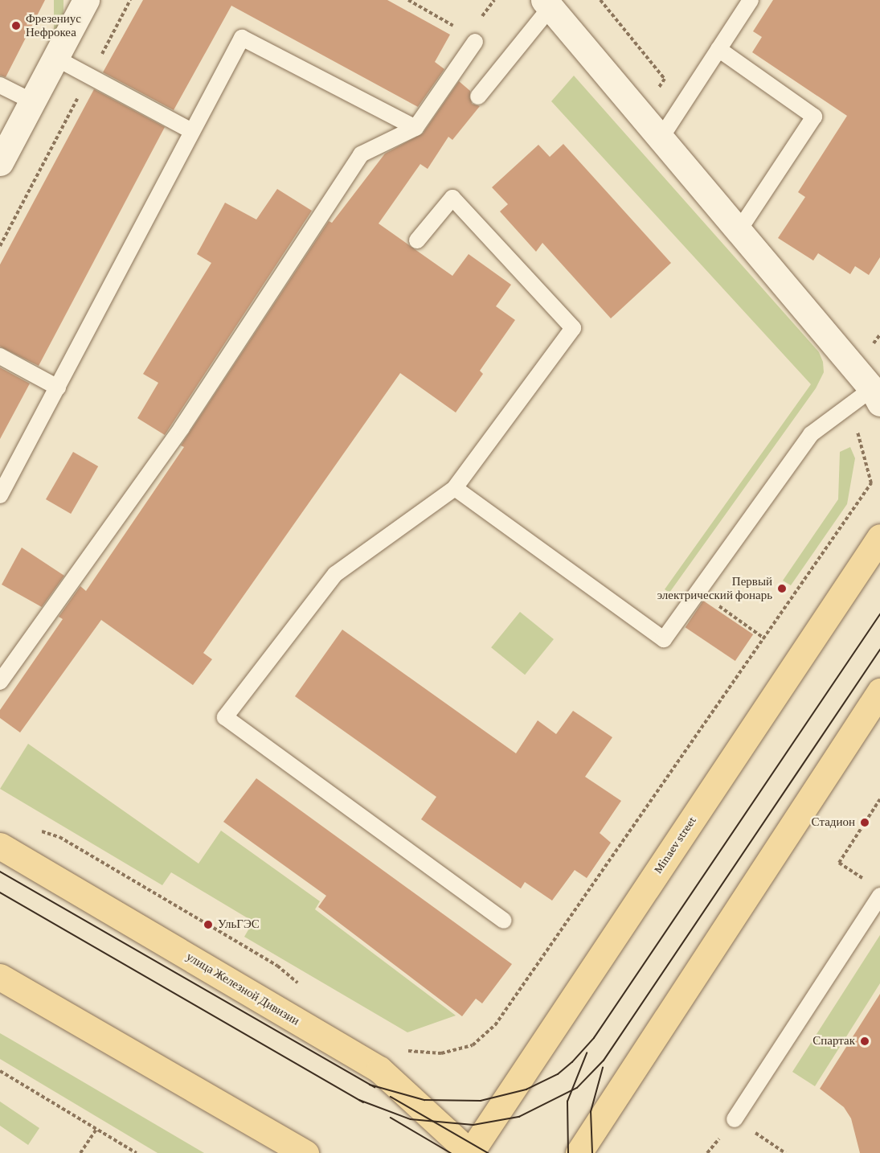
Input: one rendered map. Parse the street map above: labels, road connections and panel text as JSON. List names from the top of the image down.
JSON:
{
  "streets": {
    "main road": ["Minaev street", "улица Железной Дивизии"]
  },
  "crossings": [
    ["Minaev street", "улица Железной Дивизии"]
  ],
  "places": [
    "Фрезениус Нефрокеа",
    "Первый электрический фонарь",
    "Стадион",
    "УльГЭС",
    "Спартак"
  ]
}
